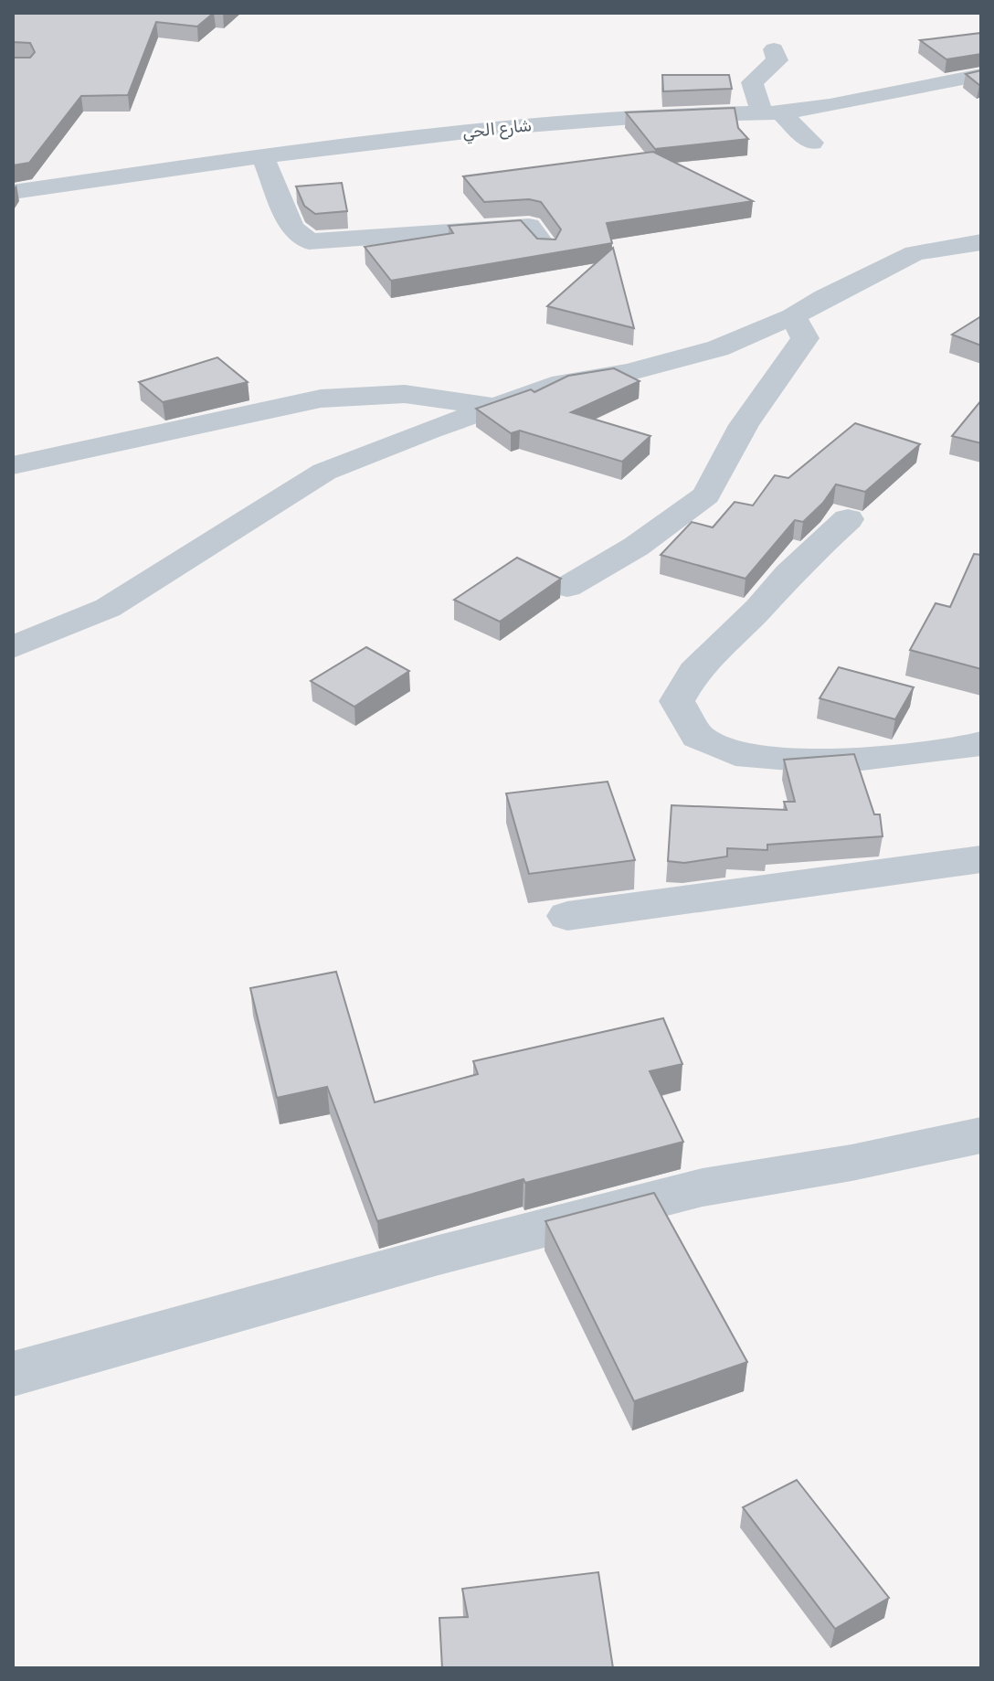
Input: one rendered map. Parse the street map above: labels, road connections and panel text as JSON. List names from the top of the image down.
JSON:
{
  "streets": {
    "street": ["شارع الحي"]
  }
}
